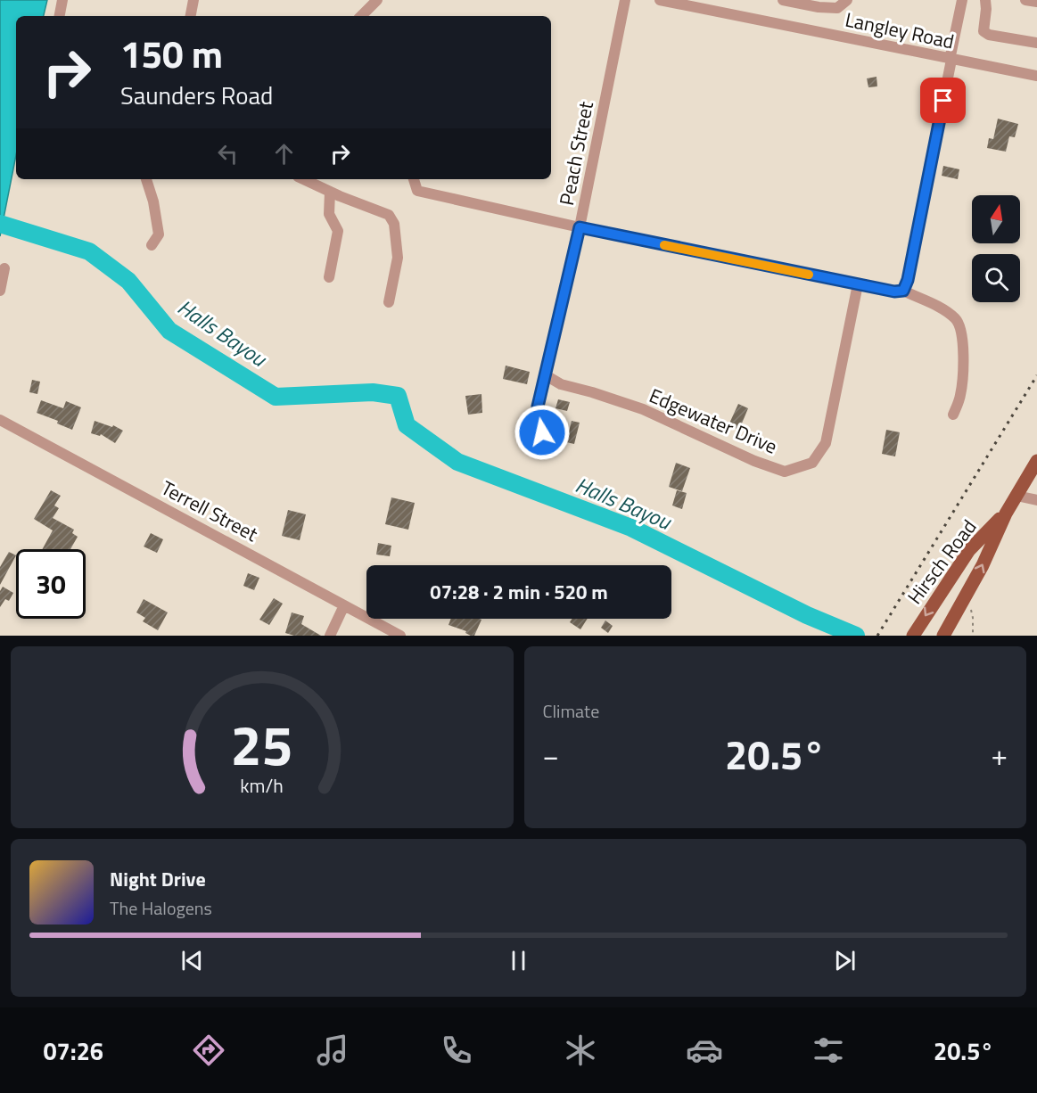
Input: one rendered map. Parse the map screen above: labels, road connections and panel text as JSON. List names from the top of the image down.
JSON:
{
  "streets": {
    "main road": ["Hirsch Road"],
    "street": [
      "Langley Road",
      "Peach Street",
      "Edgewater Drive",
      "Terrell Street"
    ]
  },
  "crossings": [
    ["Peach Street", "Edgewater Drive"]
  ],
  "water": ["Halls Bayou"],
  "north": "top",
  "page": {
    "turn": ["150 m", "Saunders Road"],
    "limit": "30",
    "trip": "07:28 · 2 min · 520 m",
    "tile": "Climate",
    "heat": ["−", "20.5°", "+"],
    "song": ["Night Drive", "The Halogens"],
    "tabs": ["07:26", "20.5°"],
    "gauge": ["25", "km/h"]
  }
}
